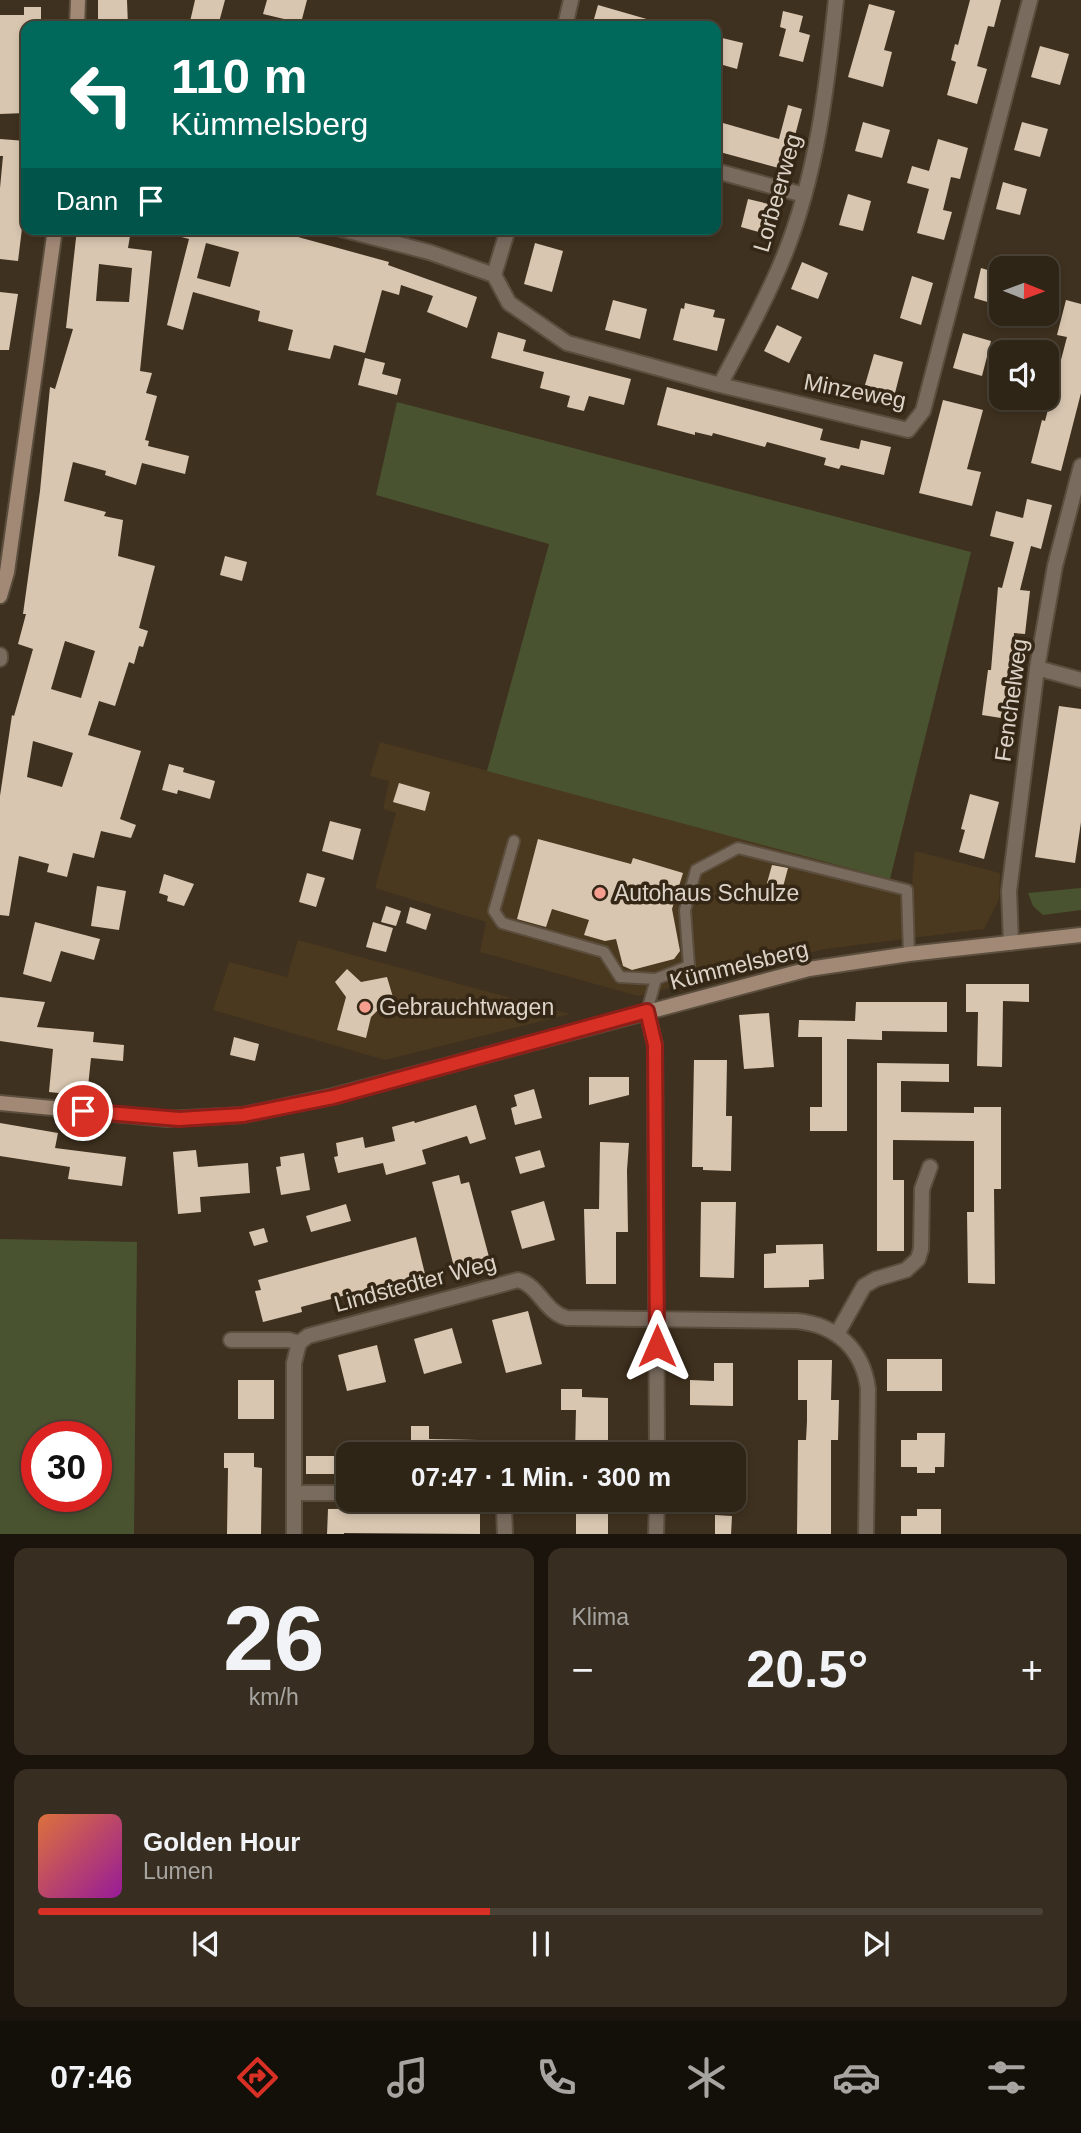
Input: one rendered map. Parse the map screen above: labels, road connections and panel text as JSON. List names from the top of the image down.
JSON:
{
  "streets": {
    "main road": ["Kümmelsberg"],
    "street": [
      "Lorbeerweg",
      "Minzeweg",
      "Fenchelweg",
      "Lindstedter Weg"
    ]
  },
  "crossings": [
    ["Lorbeerweg", "Minzeweg"],
    ["Fenchelweg", "Kümmelsberg"]
  ],
  "places": ["Autohaus Schulze", "Gebrauchtwagen"],
  "north": "right",
  "page": {
    "turn": ["110 m", "Kümmelsberg"],
    "then": "Dann",
    "limit": "30",
    "trip": "07:47 · 1 Min. · 300 m",
    "tile": [
      ["26", "km/h"],
      "Klima"
    ],
    "heat": ["−", "20.5°", "+"],
    "song": ["Golden Hour", "Lumen"],
    "tabs": "07:46"
  }
}
